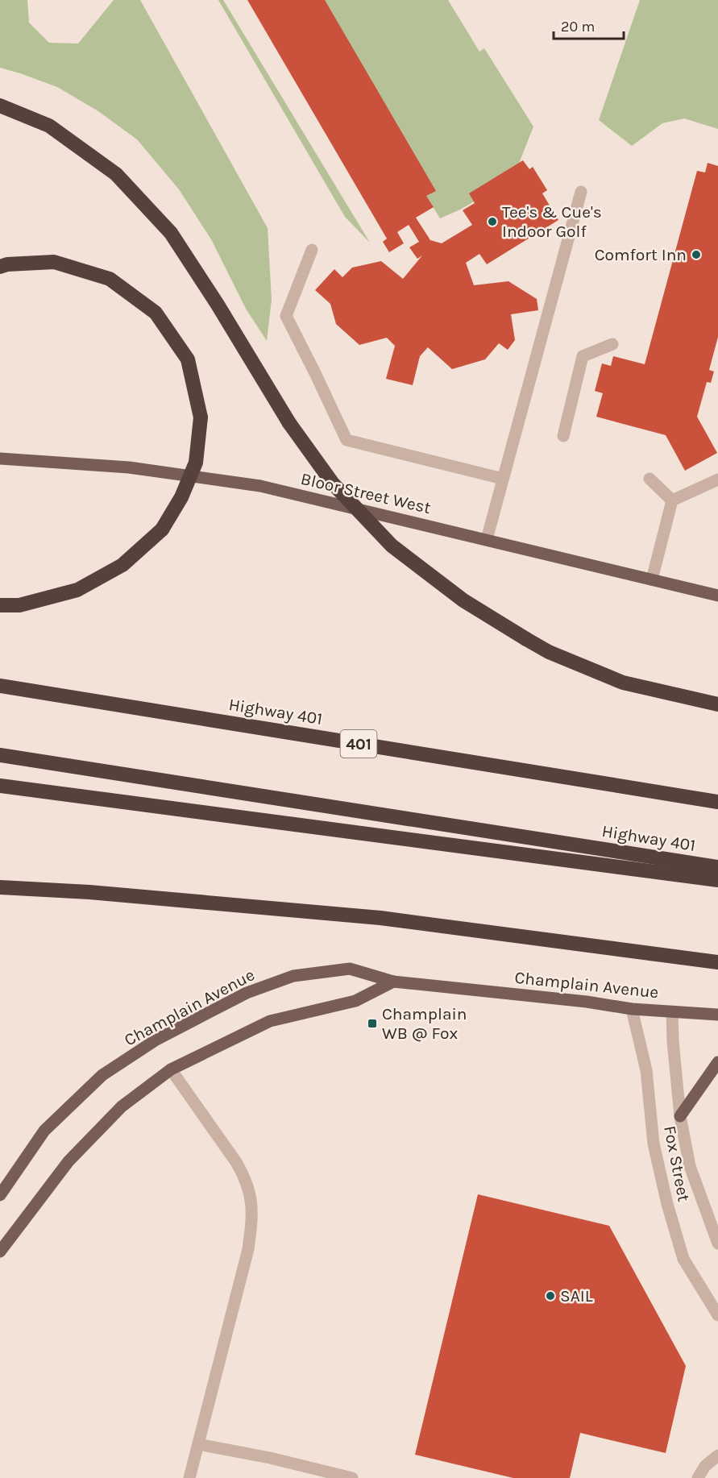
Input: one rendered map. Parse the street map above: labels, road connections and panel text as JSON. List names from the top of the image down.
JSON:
{
  "streets": {
    "highway": ["Highway 401", "401"],
    "main road": ["Bloor Street West", "Champlain Avenue"],
    "street": ["Fox Street"]
  },
  "crossings": [
    ["Champlain Avenue", "Fox Street"]
  ],
  "places": {
    "other": ["Tee's & Cue's Indoor Golf", "Comfort Inn", "SAIL"],
    "transit": ["Champlain WB @ Fox"]
  },
  "scale_bar": "20 m"
}
